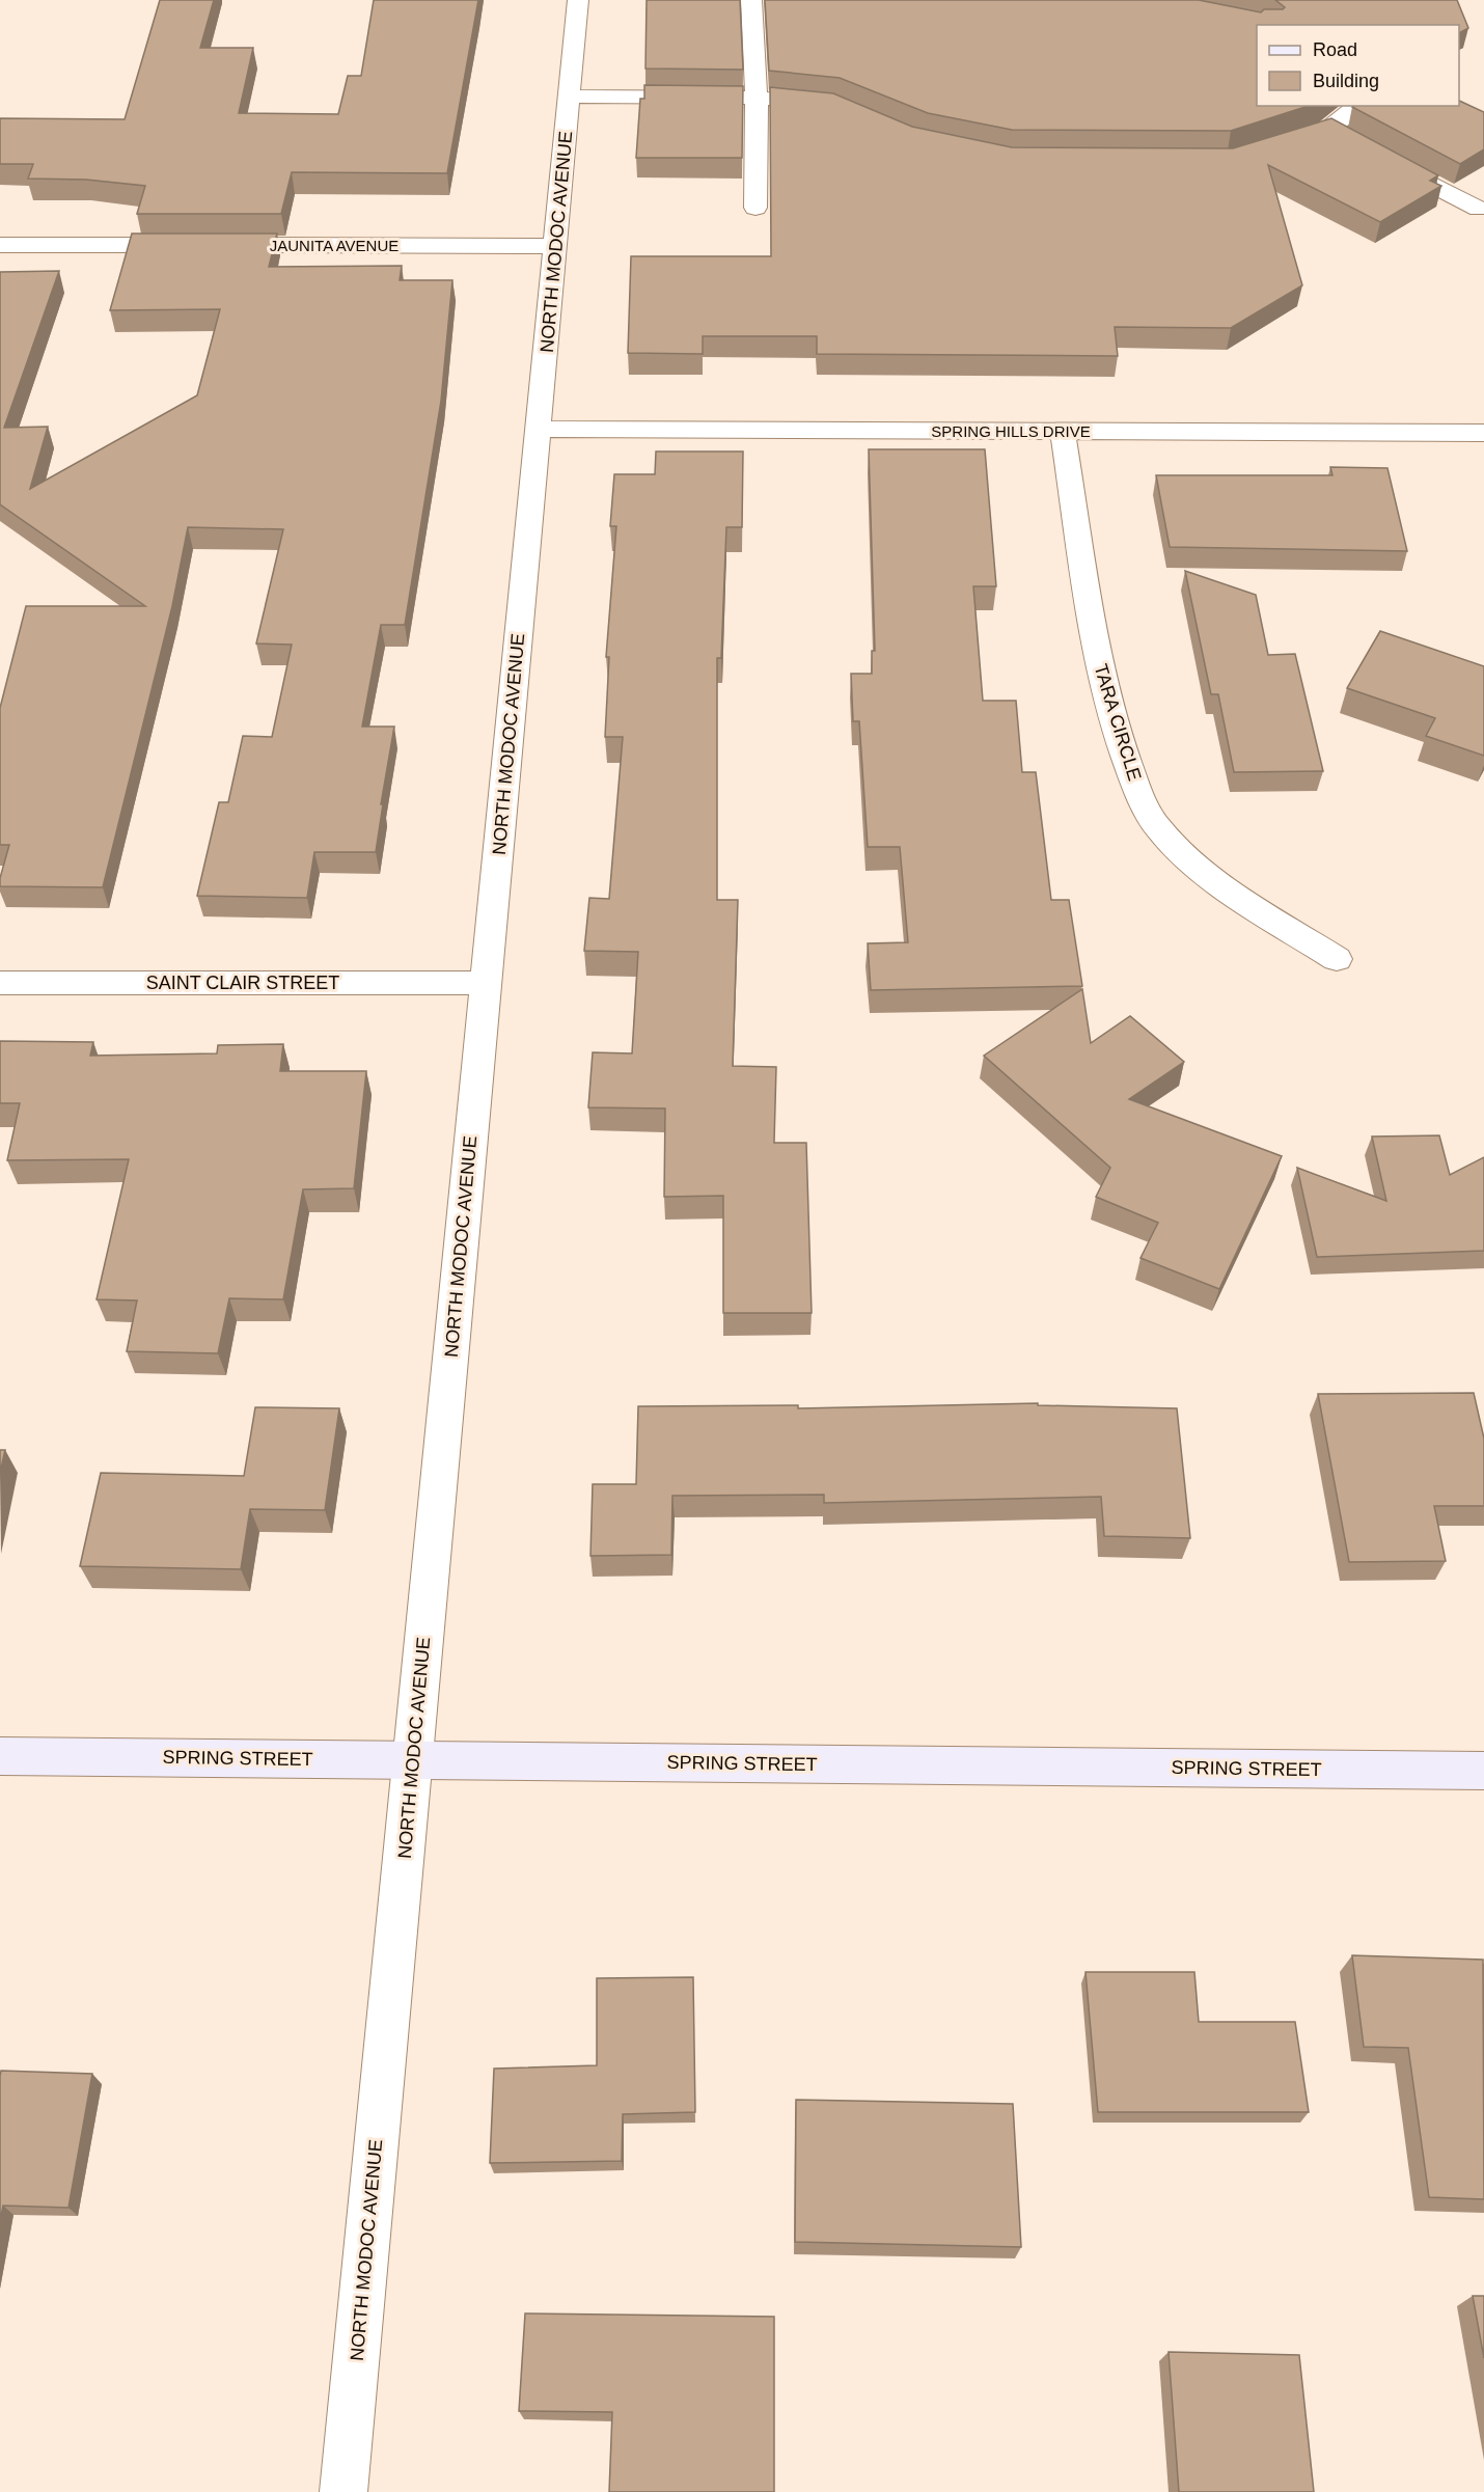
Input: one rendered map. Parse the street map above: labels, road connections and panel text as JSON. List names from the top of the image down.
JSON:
{
  "streets": {
    "street": [
      "NORTH MODOC AVENUE",
      "JAUNITA AVENUE",
      "SPRING HILLS DRIVE",
      "TARA CIRCLE",
      "SAINT CLAIR STREET",
      "SPRING STREET"
    ]
  },
  "crossings": [
    ["NORTH MODOC AVENUE", "JAUNITA AVENUE"],
    ["NORTH MODOC AVENUE", "SPRING HILLS DRIVE"],
    ["NORTH MODOC AVENUE", "SAINT CLAIR STREET"],
    ["NORTH MODOC AVENUE", "SPRING STREET"],
    ["SPRING HILLS DRIVE", "TARA CIRCLE"]
  ],
  "legend": ["Road", "Building"]
}
